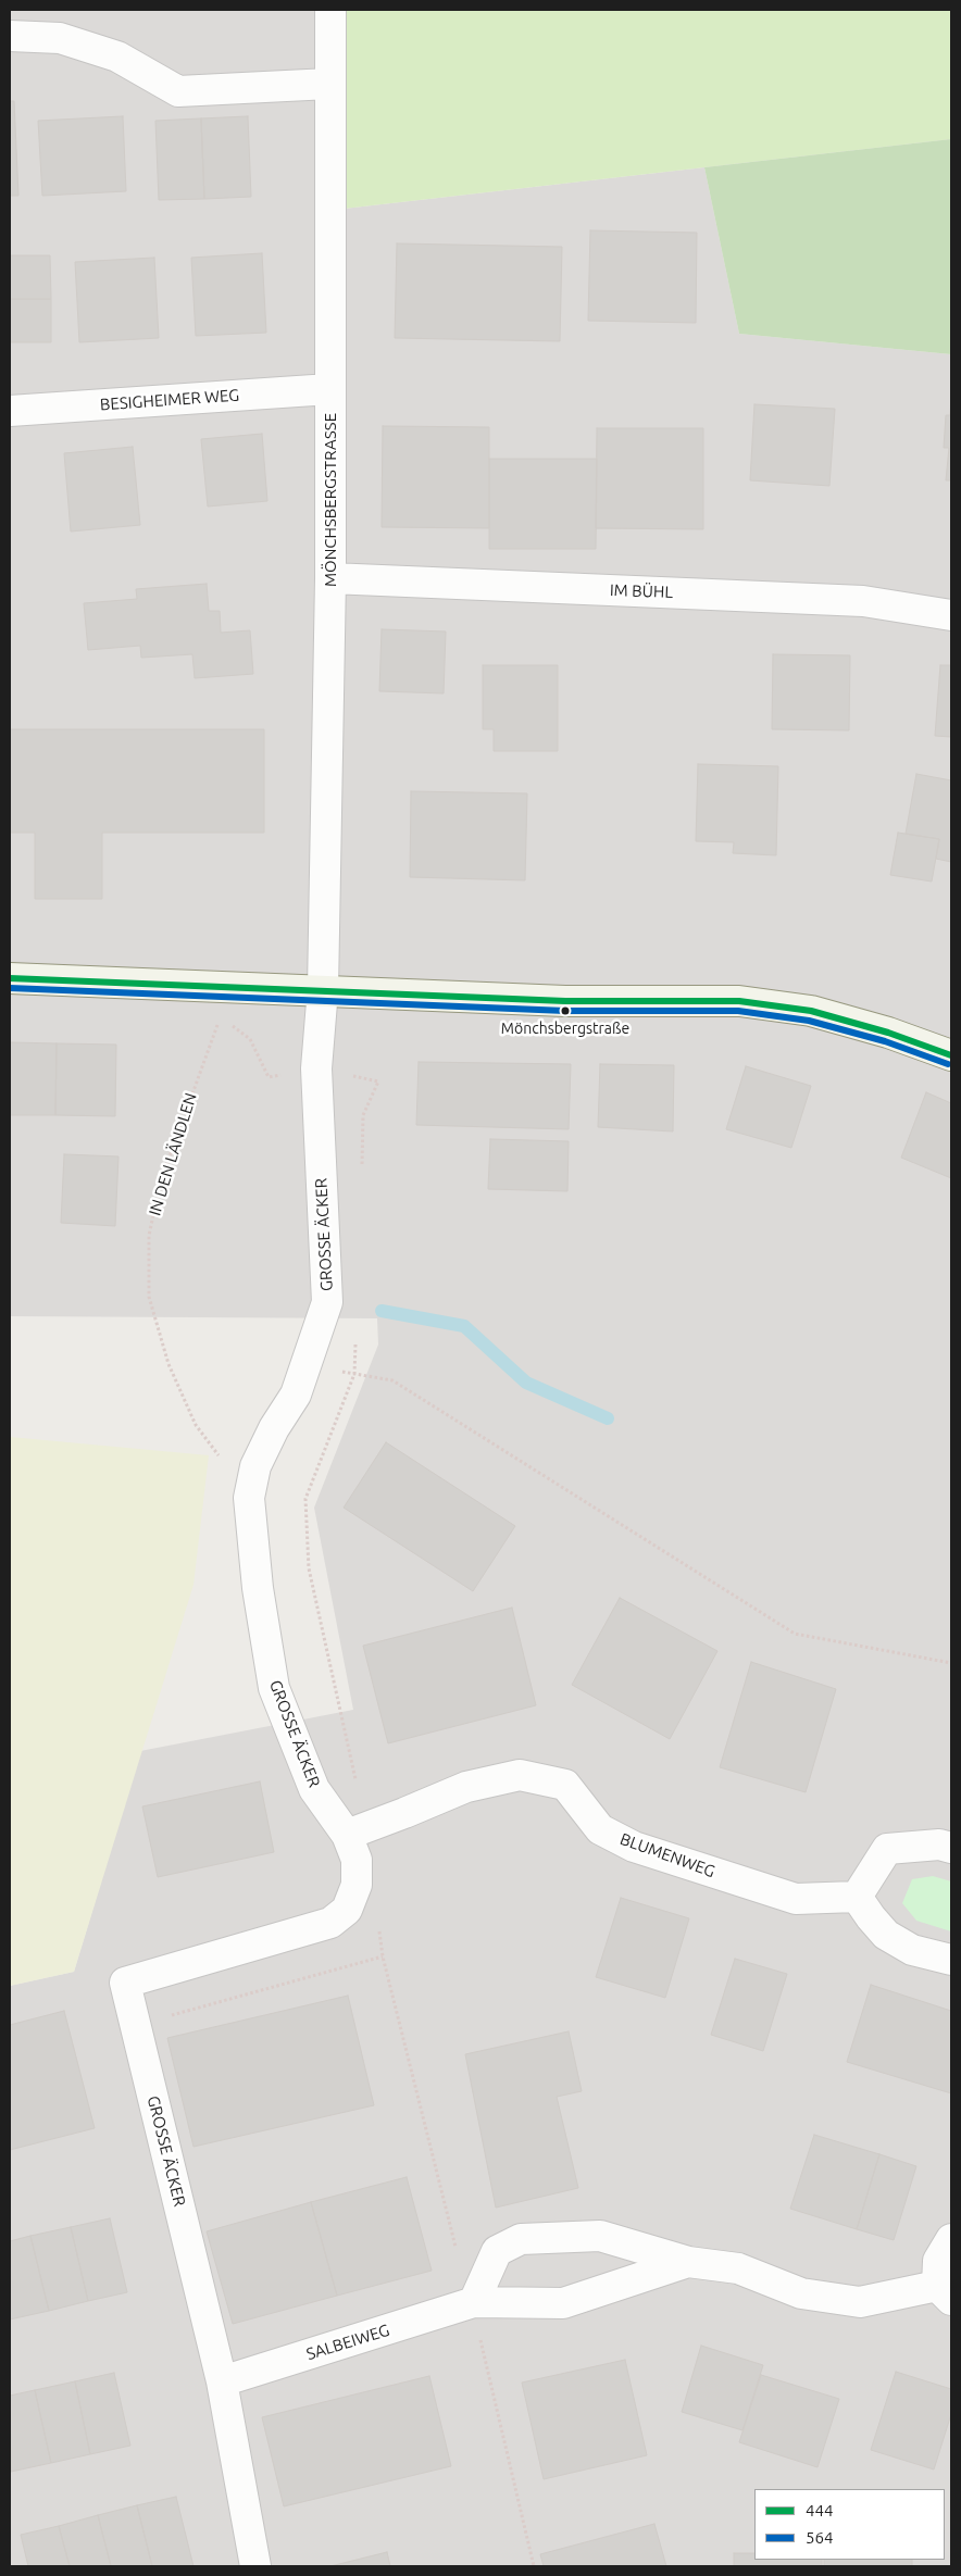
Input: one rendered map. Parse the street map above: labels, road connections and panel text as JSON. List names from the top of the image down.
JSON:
{
  "streets": {
    "street": [
      "BESIGHEIMER WEG",
      "MÖNCHSBERGSTRASSE",
      "IM BÜHL",
      "GROSSE ÄCKER",
      "BLUMENWEG",
      "SALBEIWEG"
    ],
    "path": ["IN DEN LÄNDLEN"]
  },
  "crossings": [
    ["BESIGHEIMER WEG", "MÖNCHSBERGSTRASSE"],
    ["MÖNCHSBERGSTRASSE", "IM BÜHL"],
    ["MÖNCHSBERGSTRASSE", "GROSSE ÄCKER"],
    ["IN DEN LÄNDLEN", "GROSSE ÄCKER"],
    ["GROSSE ÄCKER", "BLUMENWEG"],
    ["GROSSE ÄCKER", "SALBEIWEG"]
  ],
  "places": ["Mönchsbergstraße"],
  "lines": ["transit line 444", "transit line 564"],
  "legend": ["444", "564"]
}
